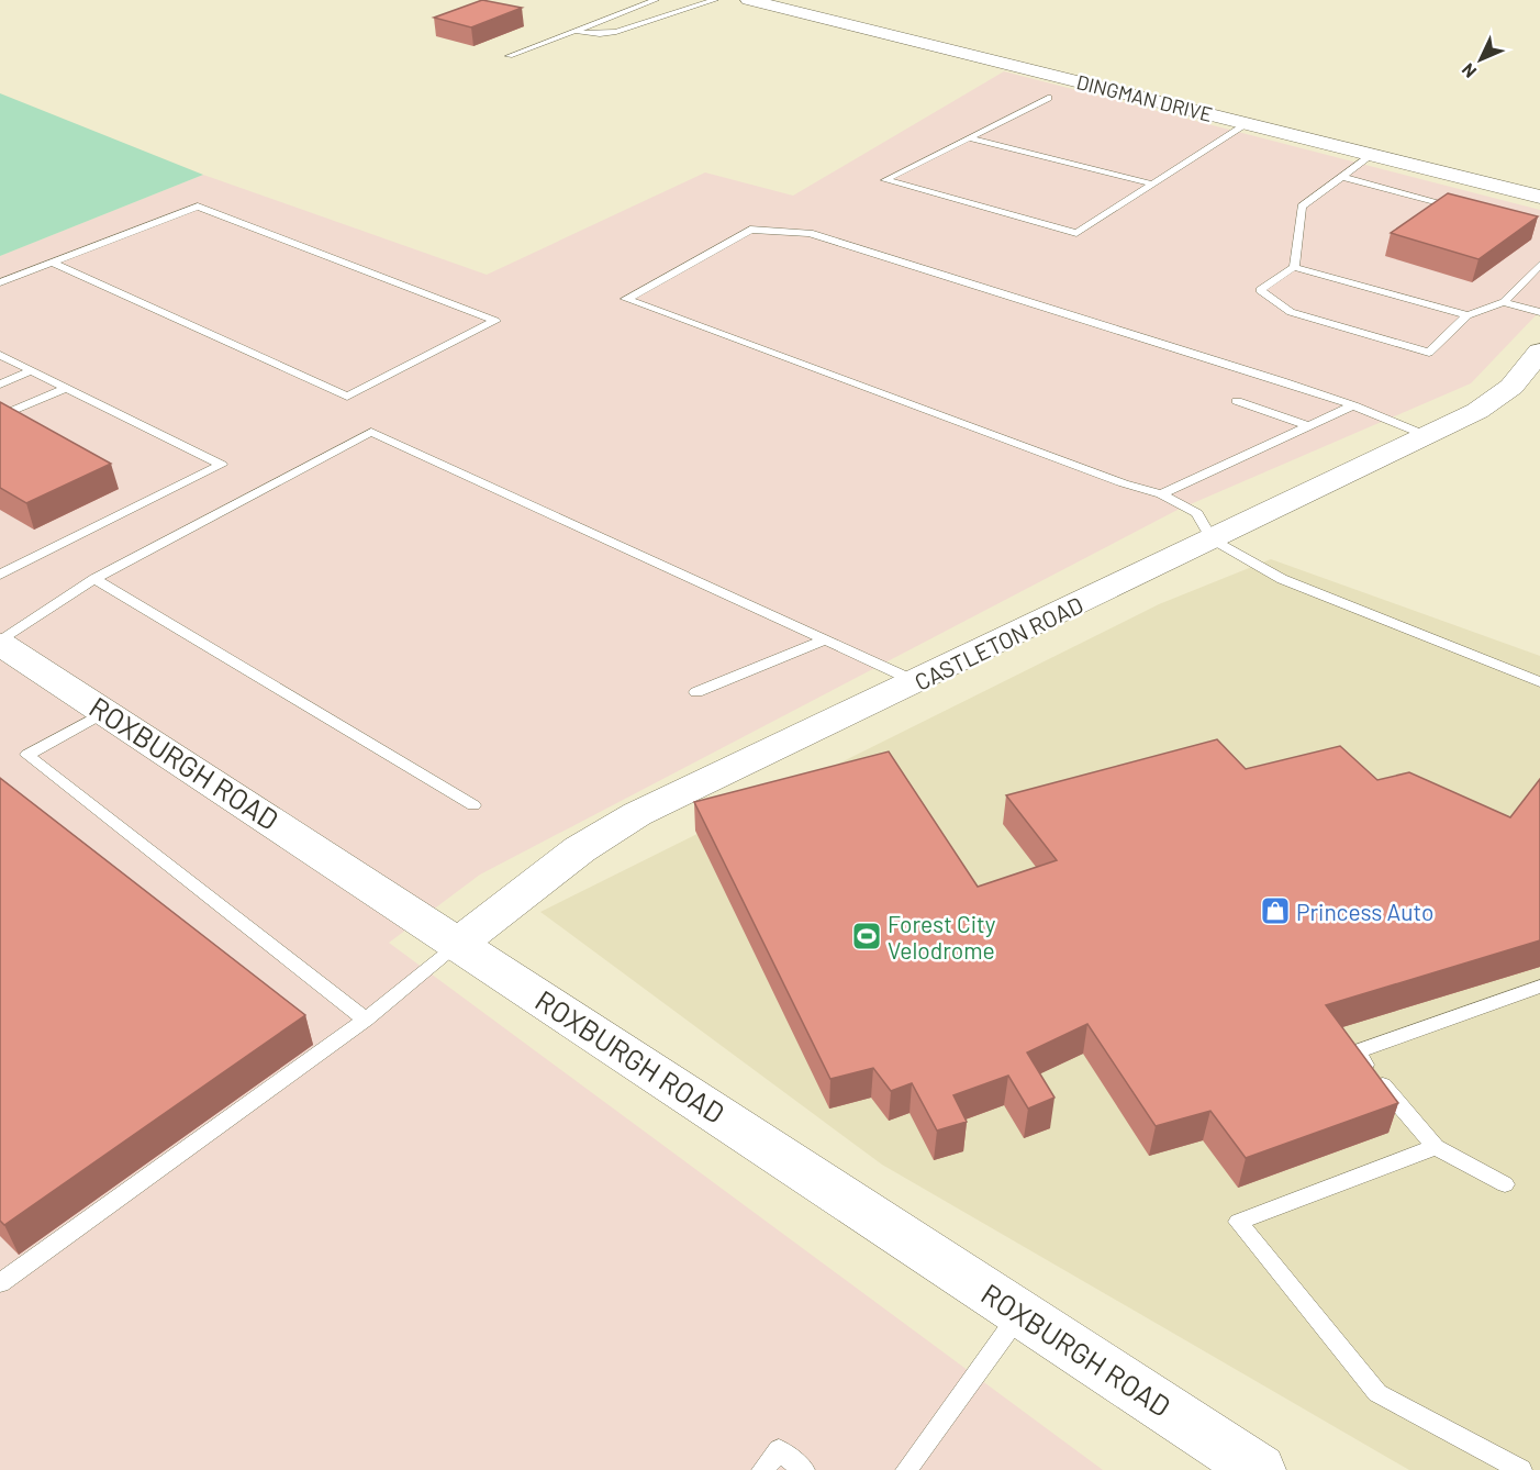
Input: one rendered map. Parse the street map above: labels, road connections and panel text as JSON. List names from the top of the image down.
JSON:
{
  "streets": {
    "street": ["DINGMAN DRIVE", "CASTLETON ROAD", "ROXBURGH ROAD"]
  },
  "crossings": [
    ["CASTLETON ROAD", "ROXBURGH ROAD"]
  ],
  "places": {
    "shop": ["Princess Auto"],
    "sports": ["Forest City Velodrome"]
  },
  "north": "bottom left"
}
